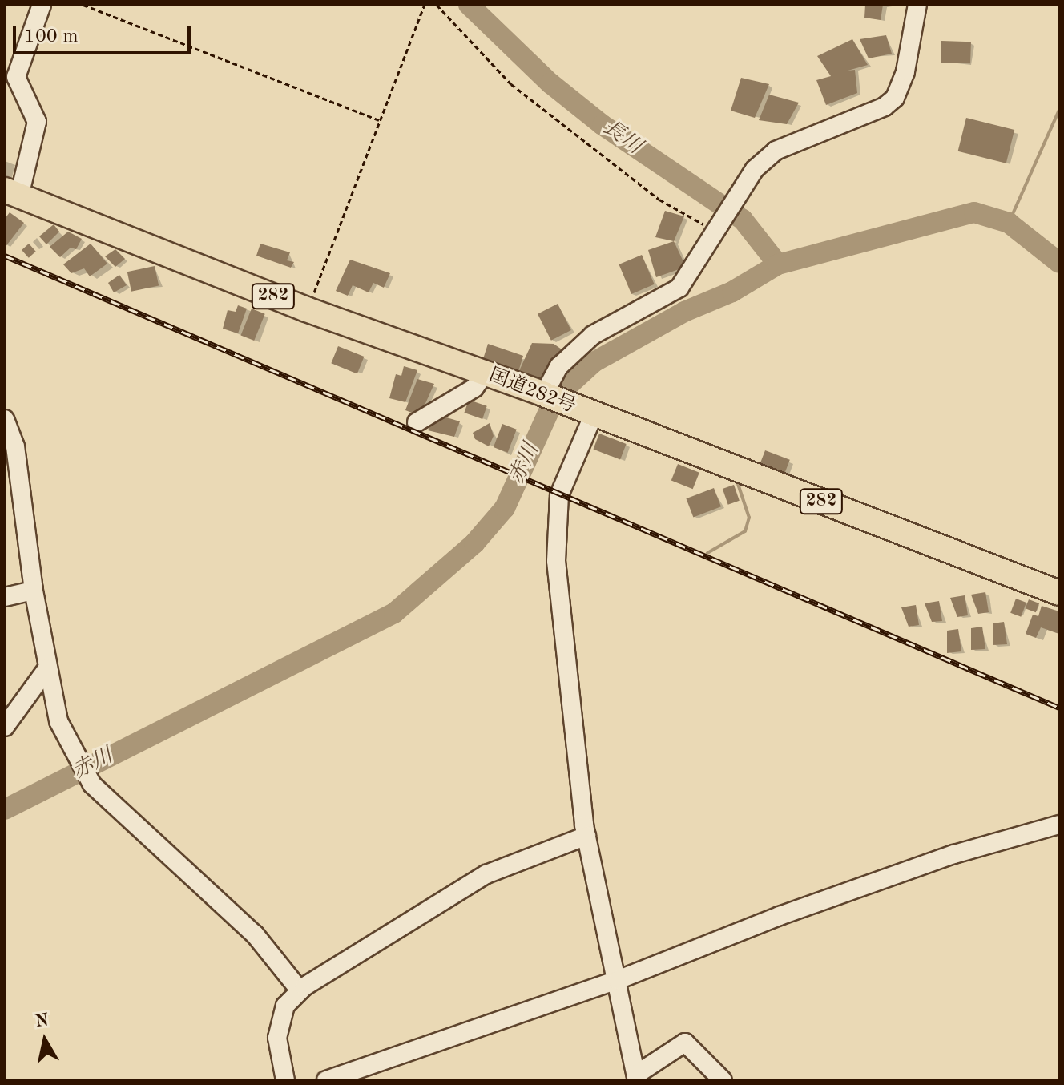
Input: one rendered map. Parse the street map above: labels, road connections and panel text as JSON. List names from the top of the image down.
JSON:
{
  "streets": {
    "highway": ["282", "国道282号"]
  },
  "water": ["長川", "赤川"],
  "scale_bar": "100 m",
  "north": "top"
}
